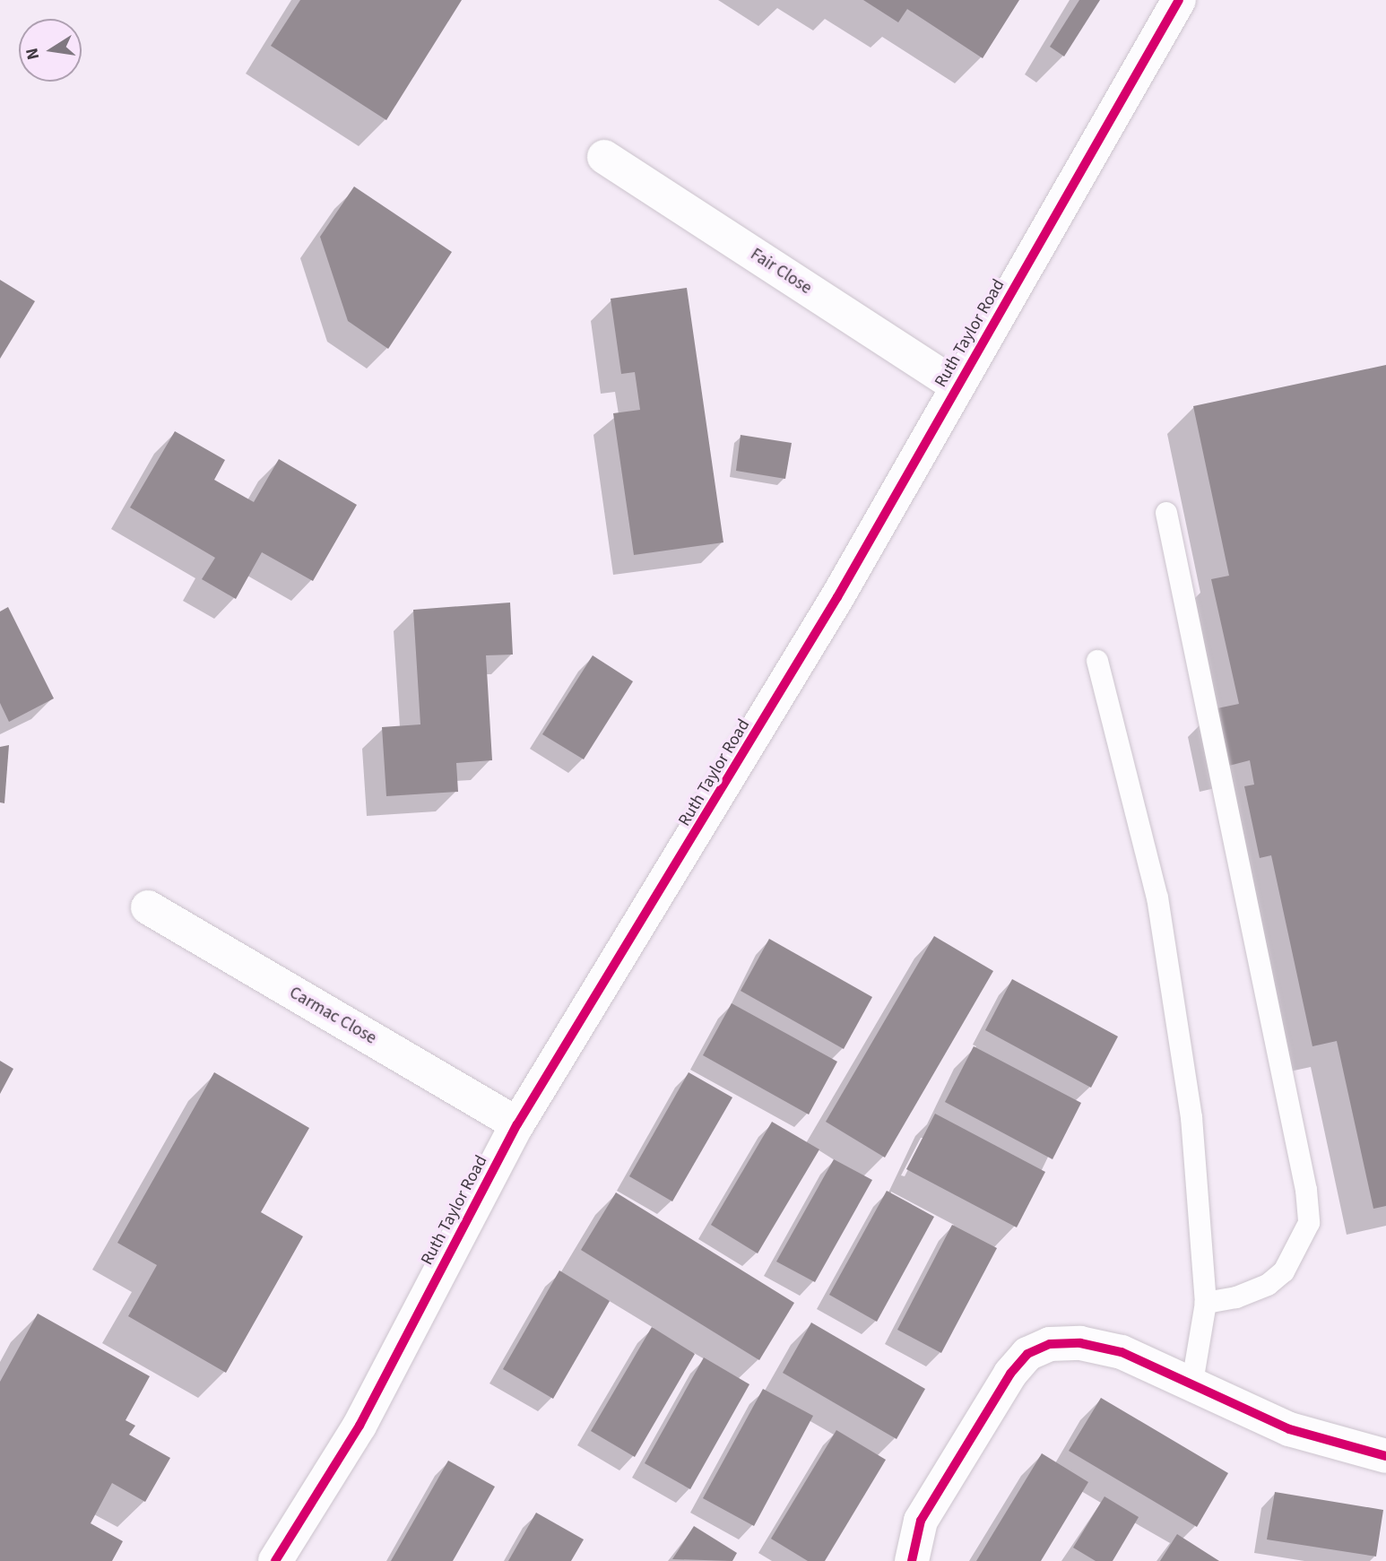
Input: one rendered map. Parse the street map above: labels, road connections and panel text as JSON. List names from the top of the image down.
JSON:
{
  "streets": {
    "street": ["Fair Close", "Ruth Taylor Road", "Carmac Close"]
  },
  "crossings": [
    ["Fair Close", "Ruth Taylor Road"],
    ["Ruth Taylor Road", "Carmac Close"]
  ],
  "north": "left"
}
